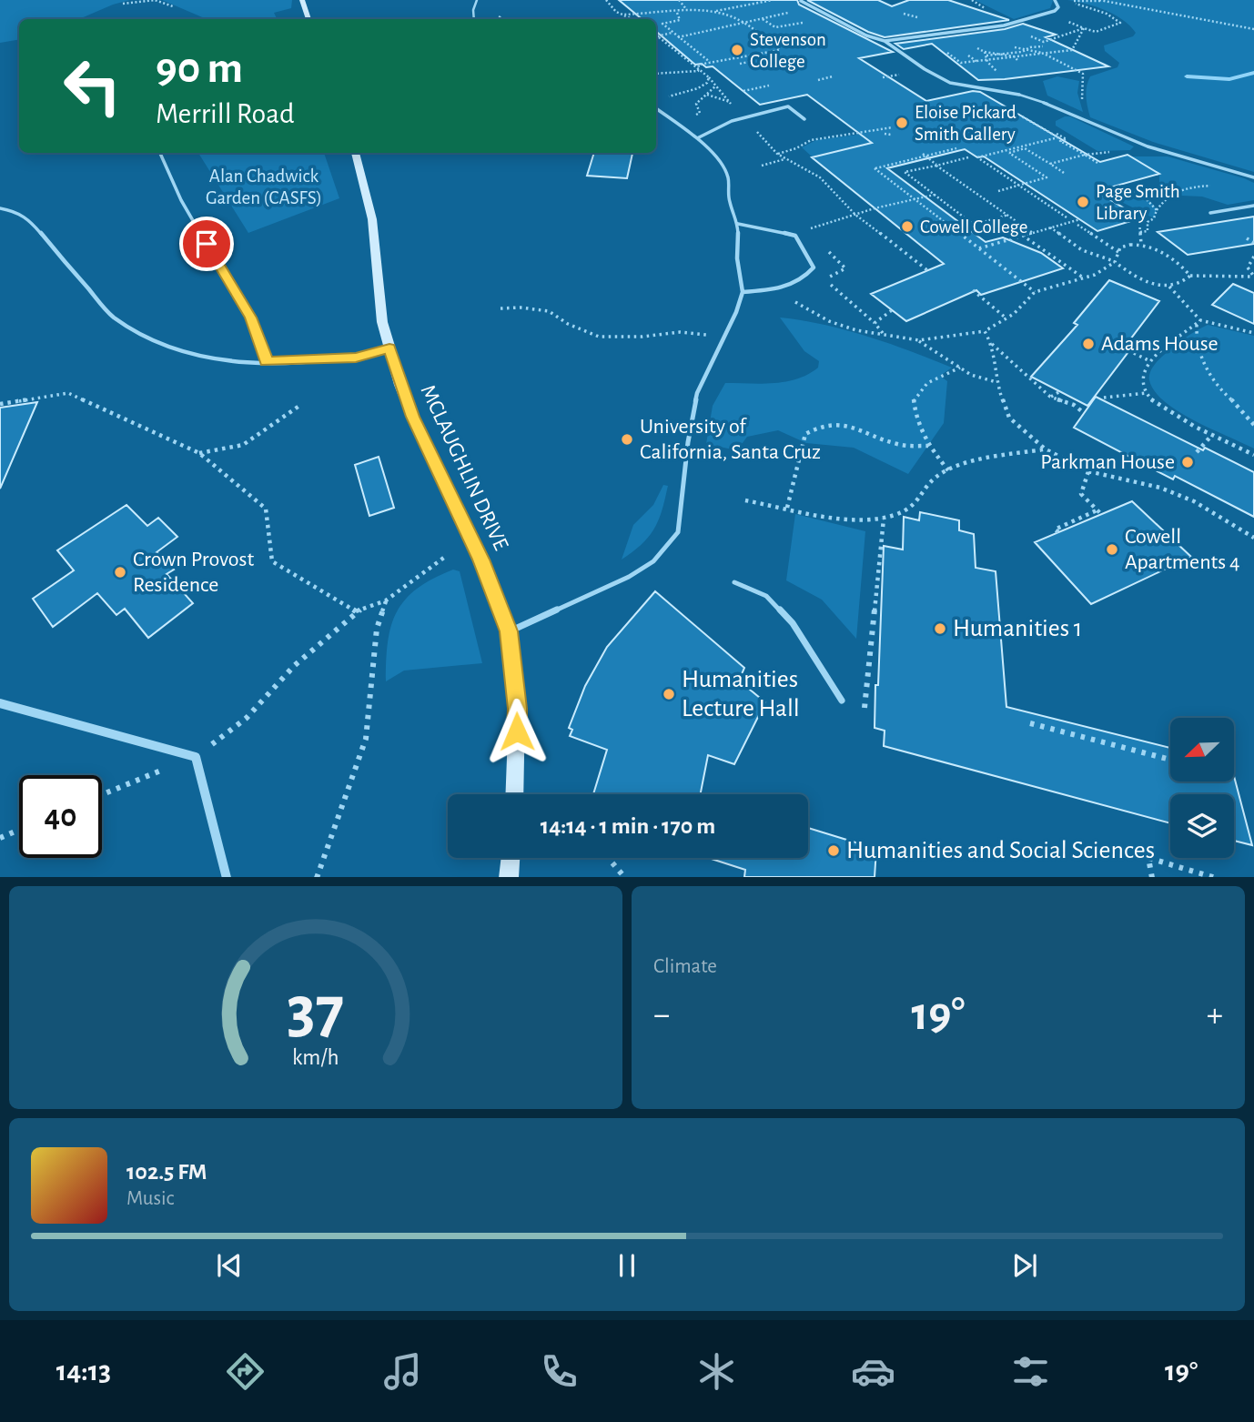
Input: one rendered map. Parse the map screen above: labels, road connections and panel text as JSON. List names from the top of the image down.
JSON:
{
  "streets": {
    "street": ["MCLAUGHLIN DRIVE"]
  },
  "parks": ["Alan Chadwick Garden (CASFS)"],
  "places": [
    "Stevenson College",
    "Eloise Pickard Smith Gallery",
    "Page Smith Library",
    "Cowell College",
    "Adams House",
    "University of California, Santa Cruz",
    "Parkman House",
    "Cowell Apartments 4",
    "Crown Provost Residence",
    "Humanities 1",
    "Humanities Lecture Hall",
    "Humanities and Social Sciences"
  ],
  "north": "bottom left",
  "page": {
    "turn": ["90 m", "Merrill Road"],
    "limit": "40",
    "trip": "14:14 · 1 min · 170 m",
    "tile": "Climate",
    "heat": ["−", "19°", "+"],
    "song": ["102.5 FM", "Music"],
    "tabs": ["14:13", "19°"],
    "gauge": ["37", "km/h"]
  }
}
